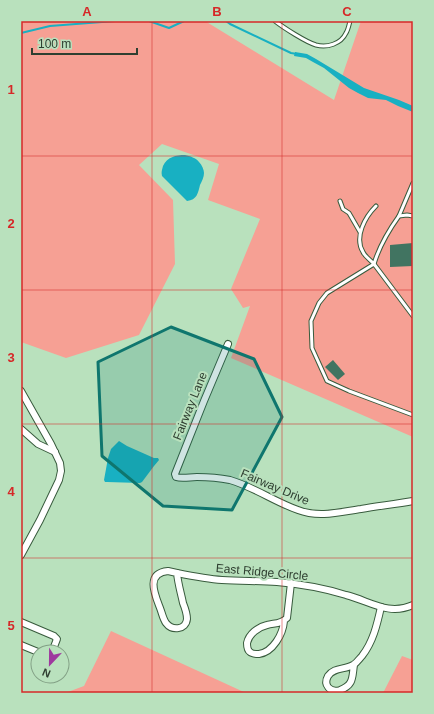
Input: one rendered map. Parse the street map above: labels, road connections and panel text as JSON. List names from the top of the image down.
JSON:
{
  "streets": {
    "street": ["Fairway Lane", "Fairway Drive", "East Ridge Circle"]
  },
  "crossings": [
    ["Fairway Lane", "Fairway Drive"]
  ],
  "scale_bar": "100 m",
  "north": "bottom",
  "grid": {
    "columns": ["A", "B", "C"],
    "rows": [
      "1",
      "2",
      "3",
      "4",
      "5"
    ]
  }
}
